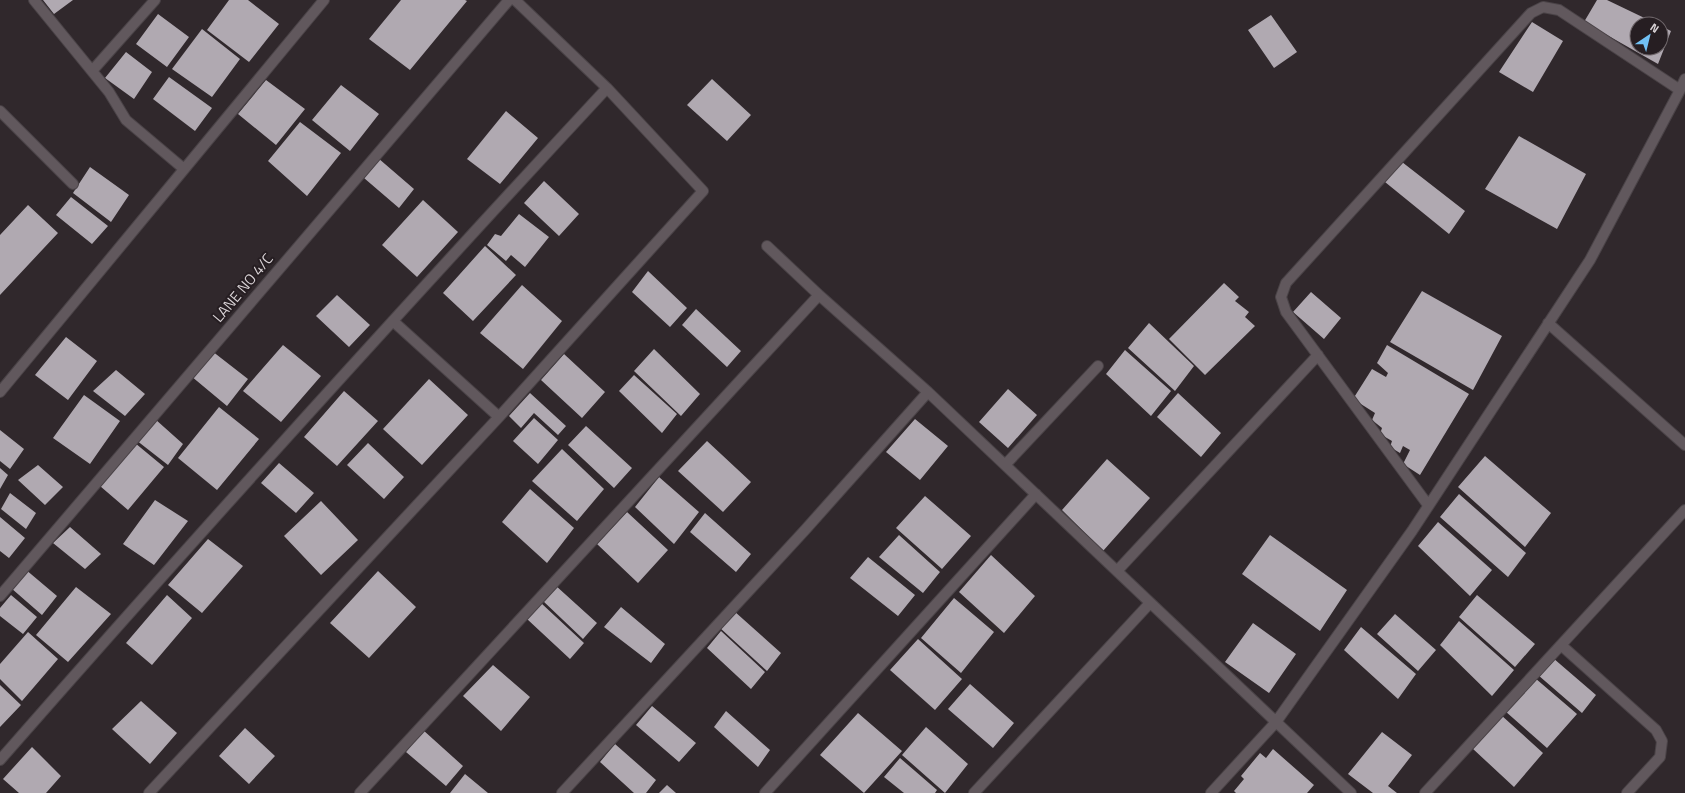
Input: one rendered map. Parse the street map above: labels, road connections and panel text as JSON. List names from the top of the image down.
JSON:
{
  "streets": {
    "street": ["LANE NO 4/C"]
  },
  "north": "top right"
}
